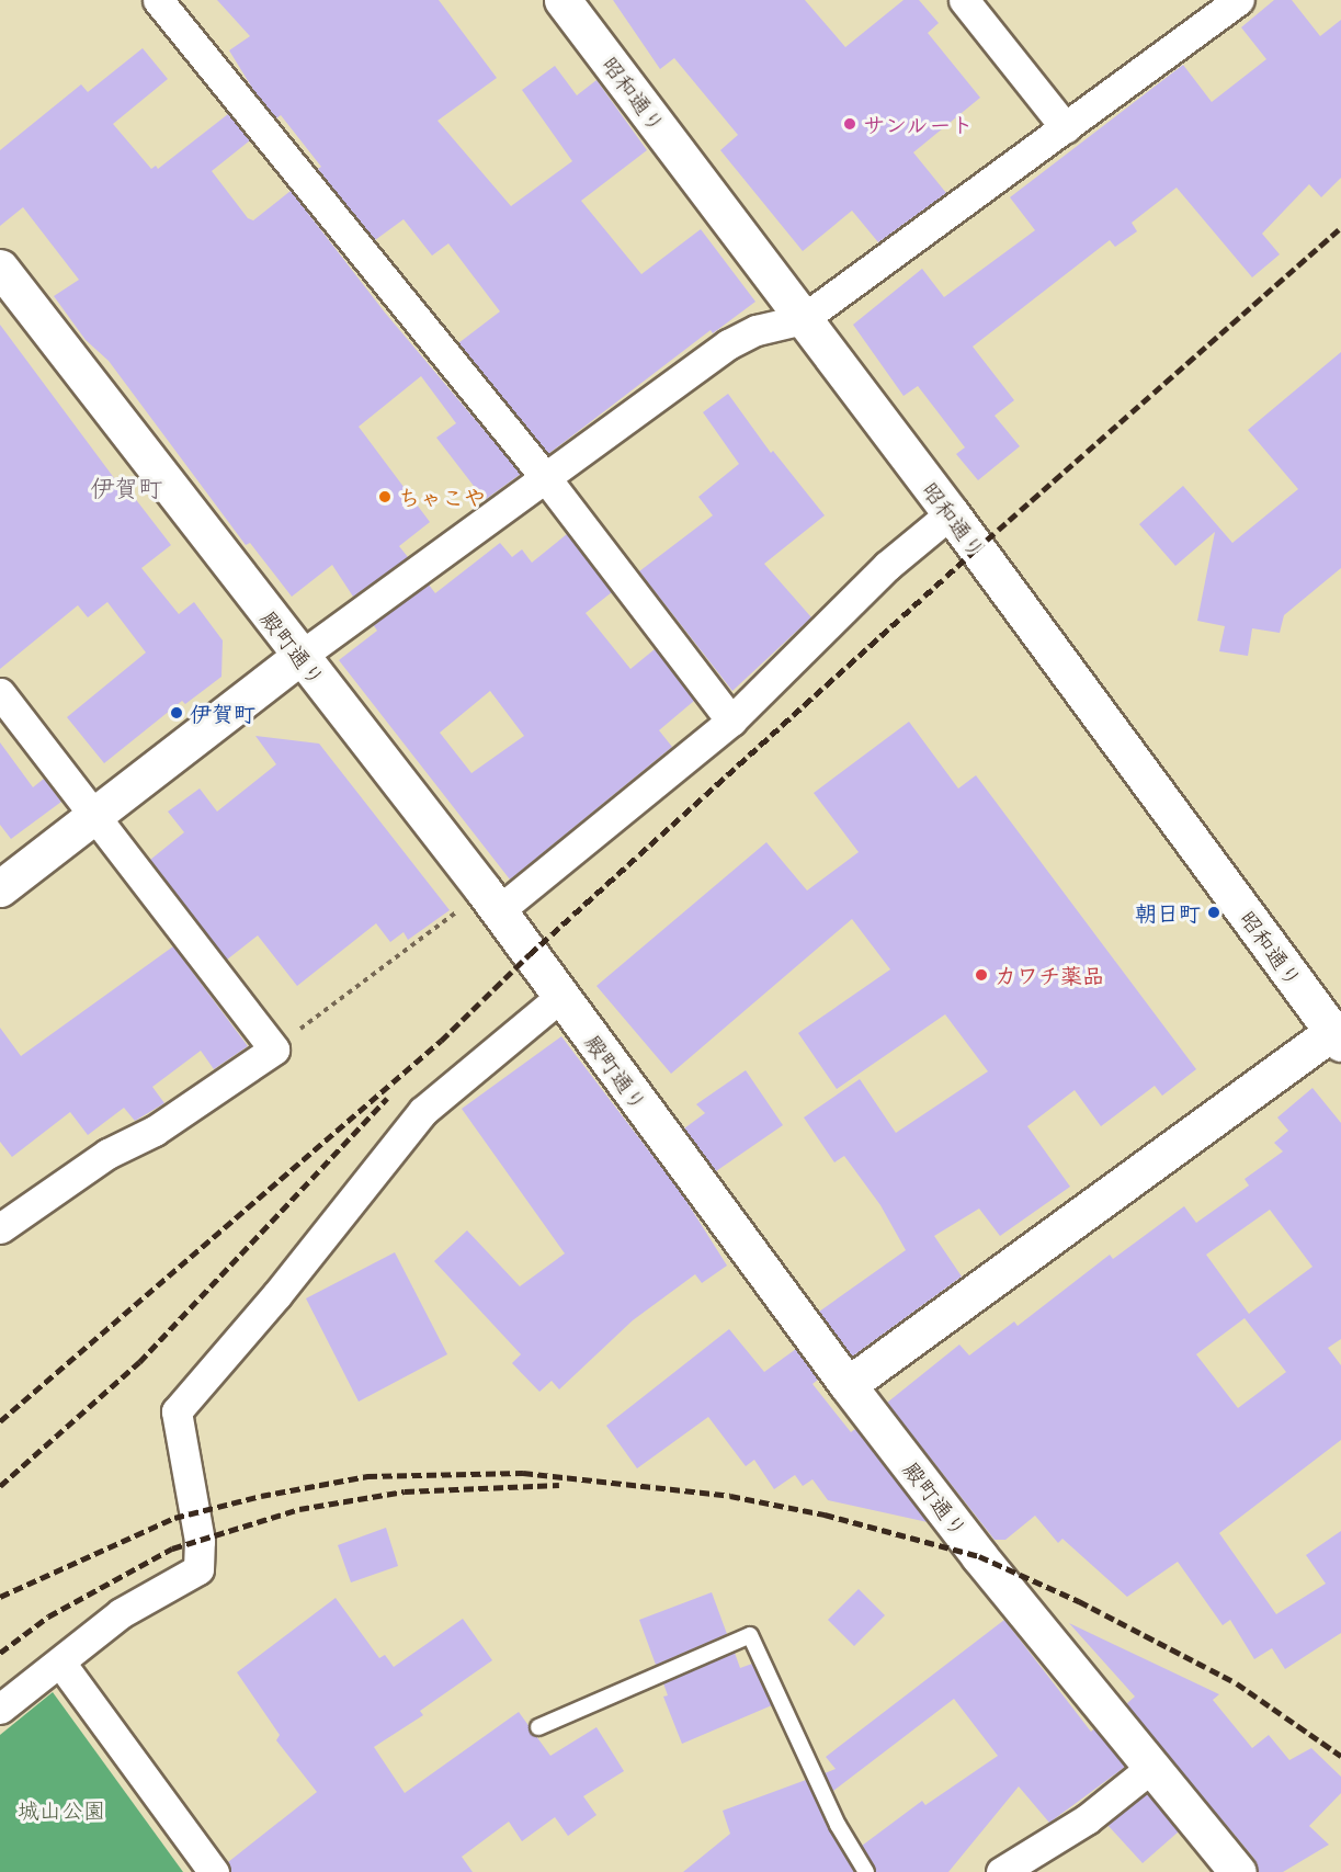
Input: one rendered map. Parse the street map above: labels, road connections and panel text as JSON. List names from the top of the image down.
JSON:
{
  "streets": {
    "street": ["昭和通り", "殿町通り"]
  },
  "districts": ["伊賀町"],
  "parks": ["城山公園"],
  "places": [
    "サンルート",
    "ちゃこや",
    "伊賀町",
    "朝日町",
    "カワチ薬品"
  ]
}
